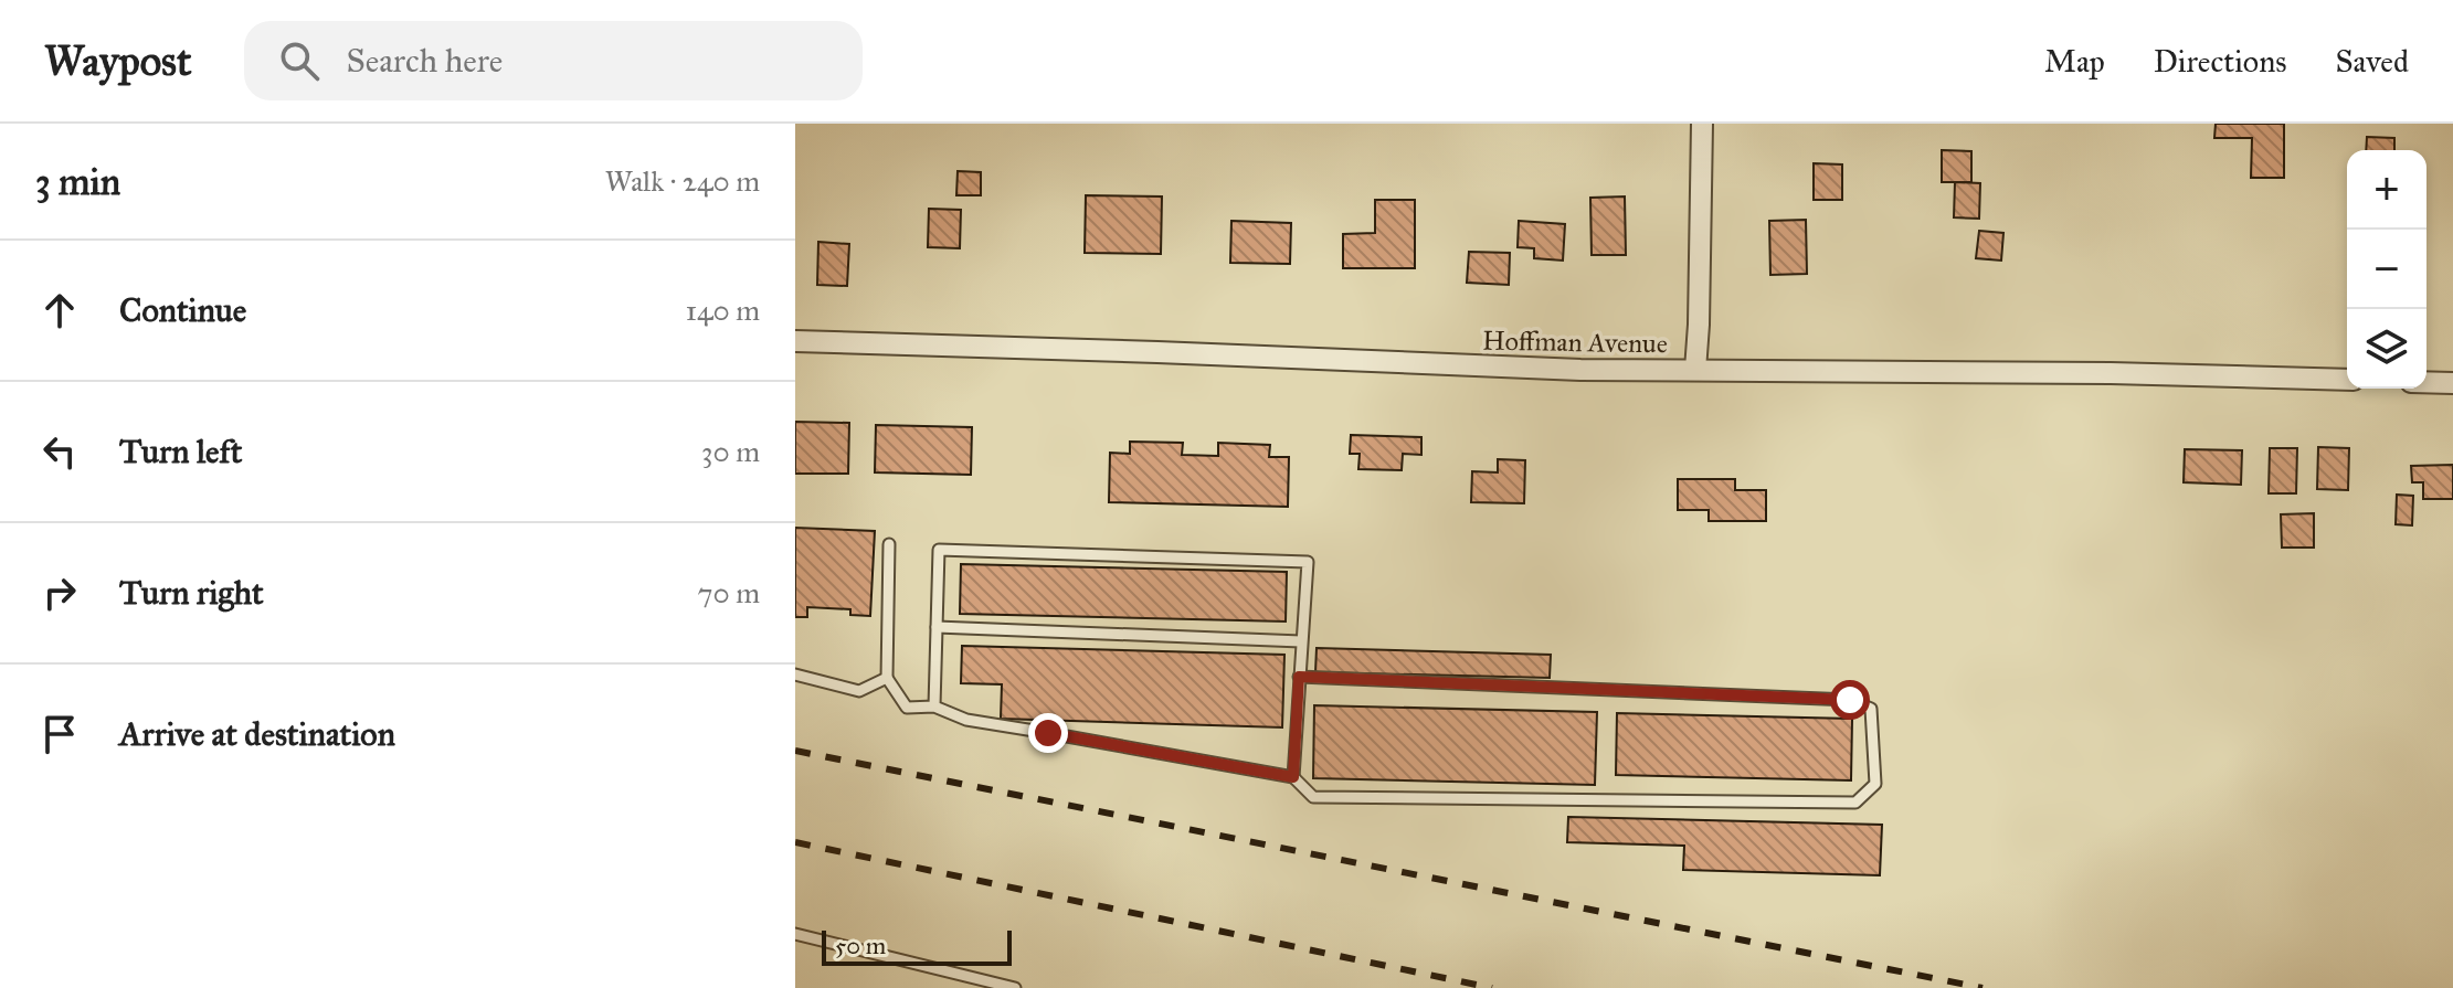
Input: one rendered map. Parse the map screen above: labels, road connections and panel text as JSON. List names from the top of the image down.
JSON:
{
  "streets": {
    "street": ["Hoffman Avenue"]
  },
  "scale_bar": "50 m",
  "page": {
    "header": "Waypost",
    "search": "Search here",
    "nav": ["Map", "Directions", "Saved"],
    "heading": ["3 min", "Walk · 240 m"],
    "map_buttons": ["+", "−"],
    "list": [
      ["Continue", "140 m"],
      ["Turn left", "30 m"],
      ["Turn right", "70 m"],
      "Arrive at destination"
    ],
    "scale": "50 m"
  }
}
